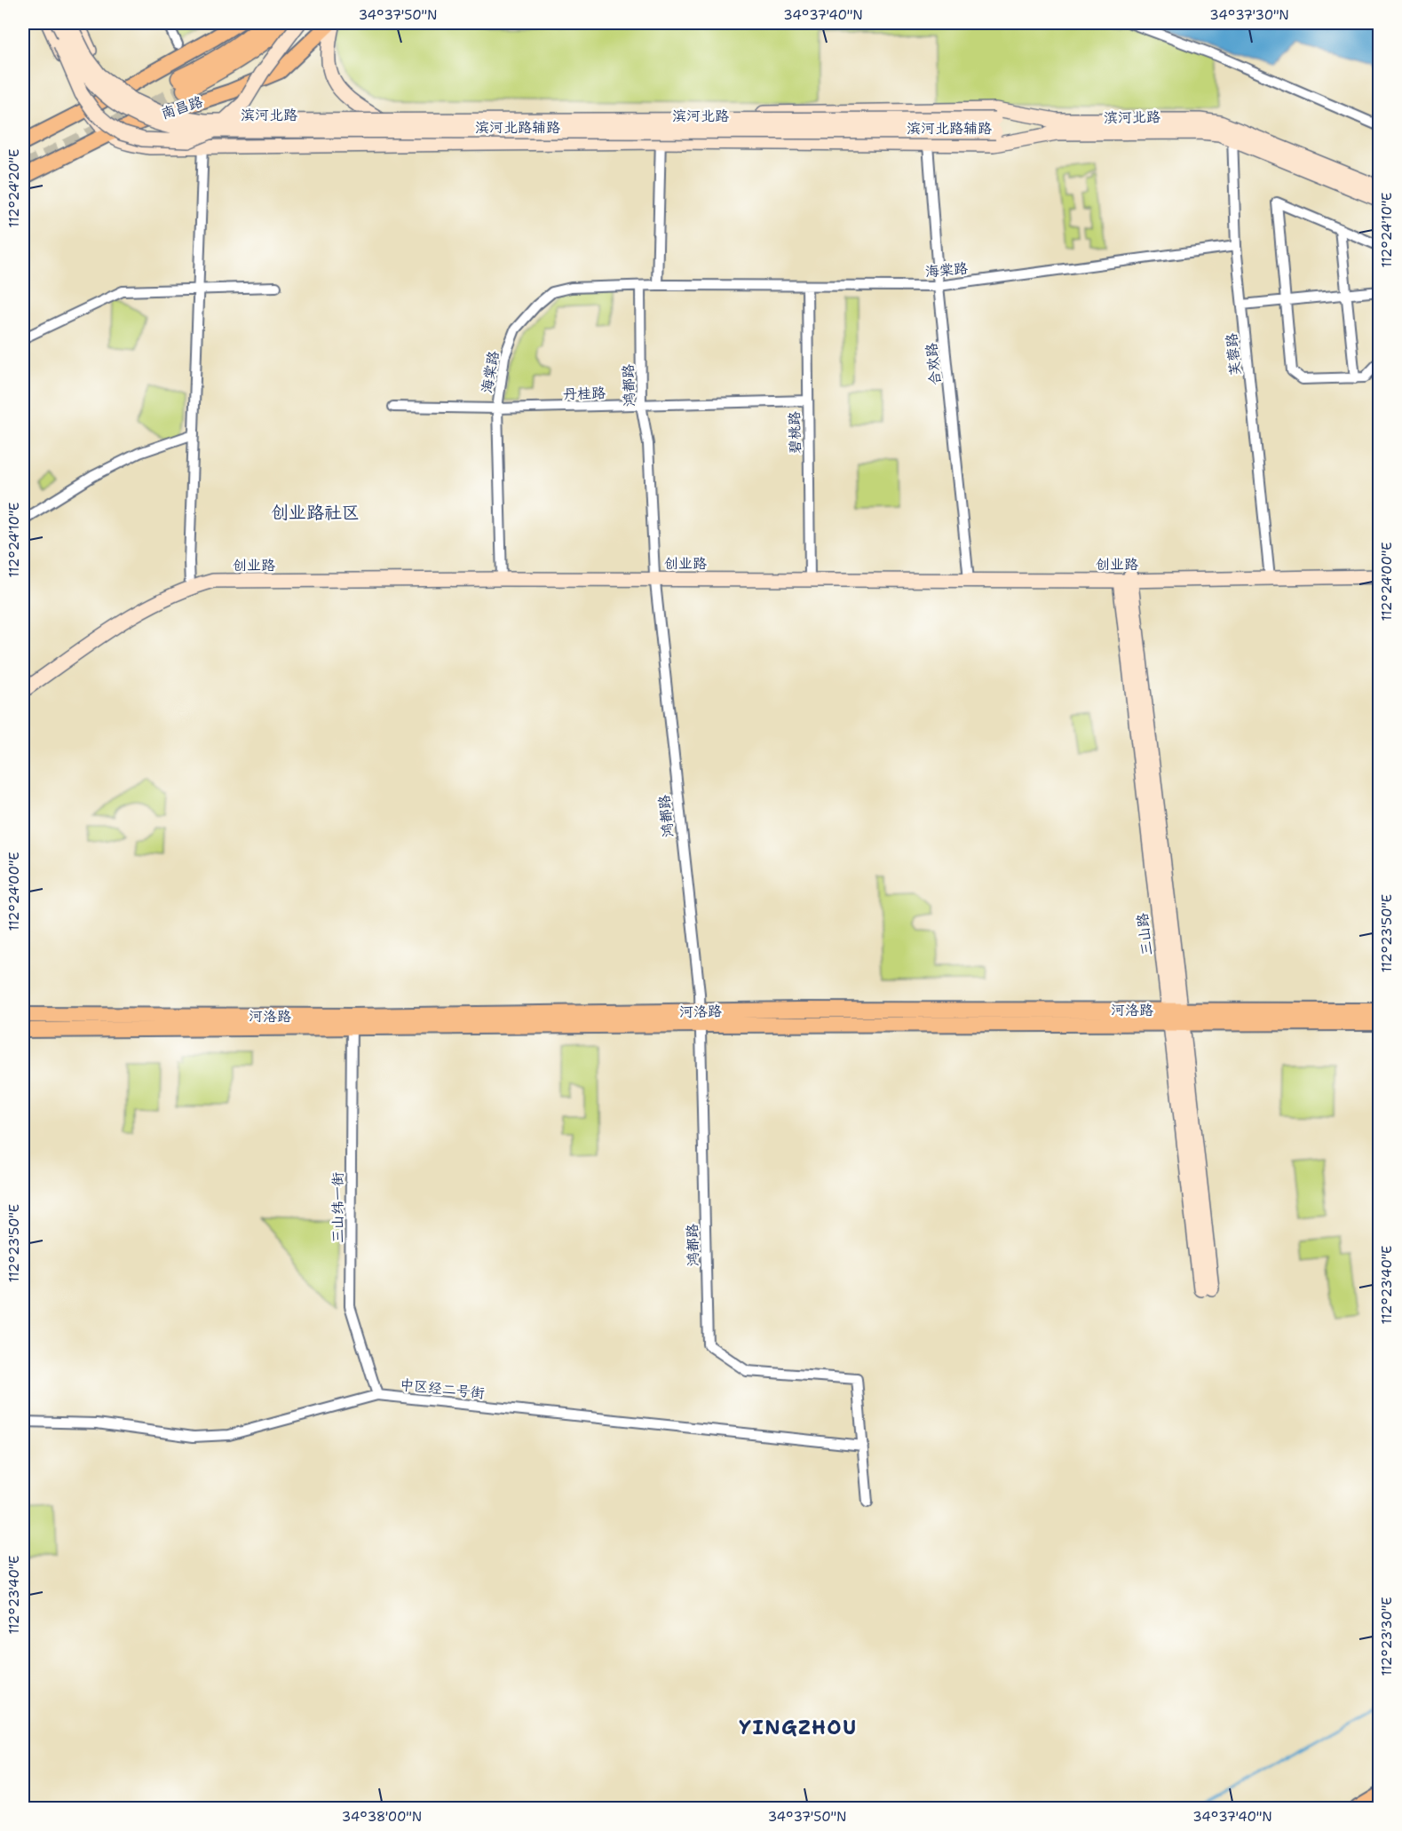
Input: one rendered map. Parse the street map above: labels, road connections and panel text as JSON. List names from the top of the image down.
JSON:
{
  "streets": {
    "main road": [
      "南昌路",
      "滨河北路",
      "滨河北路辅路",
      "创业路",
      "三山路",
      "河洛路"
    ],
    "street": [
      "海棠路",
      "芙蓉路",
      "合欢路",
      "鸿都路",
      "丹桂路",
      "碧桃路",
      "三山纬一街",
      "中区经二号街"
    ]
  },
  "crossings": [
    ["南昌路", "滨河北路辅路"],
    ["滨河北路", "滨河北路辅路"],
    ["滨河北路", "芙蓉路"],
    ["滨河北路辅路", "合欢路"],
    ["海棠路", "芙蓉路"],
    ["海棠路", "合欢路"],
    ["海棠路", "鸿都路"],
    ["海棠路", "丹桂路"],
    ["海棠路", "碧桃路"],
    ["海棠路", "创业路"],
    ["芙蓉路", "创业路"],
    ["合欢路", "创业路"],
    ["鸿都路", "丹桂路"],
    ["鸿都路", "创业路"],
    ["鸿都路", "河洛路"],
    ["鸿都路", "中区经二号街"],
    ["丹桂路", "碧桃路"],
    ["碧桃路", "创业路"],
    ["创业路", "三山路"],
    ["三山路", "河洛路"],
    ["河洛路", "三山纬一街"],
    ["三山纬一街", "中区经二号街"]
  ],
  "districts": ["创业路社区", "YINGZHOU"],
  "coordinates": [
    "34°37'50\"N",
    "34°37'40\"N",
    "34°37'30\"N",
    "112°24'20\"E",
    "112°24'10\"E",
    "112°24'00\"E",
    "112°23'50\"E",
    "112°23'40\"E",
    "112°23'30\"E",
    "34°38'00\"N"
  ]
}
